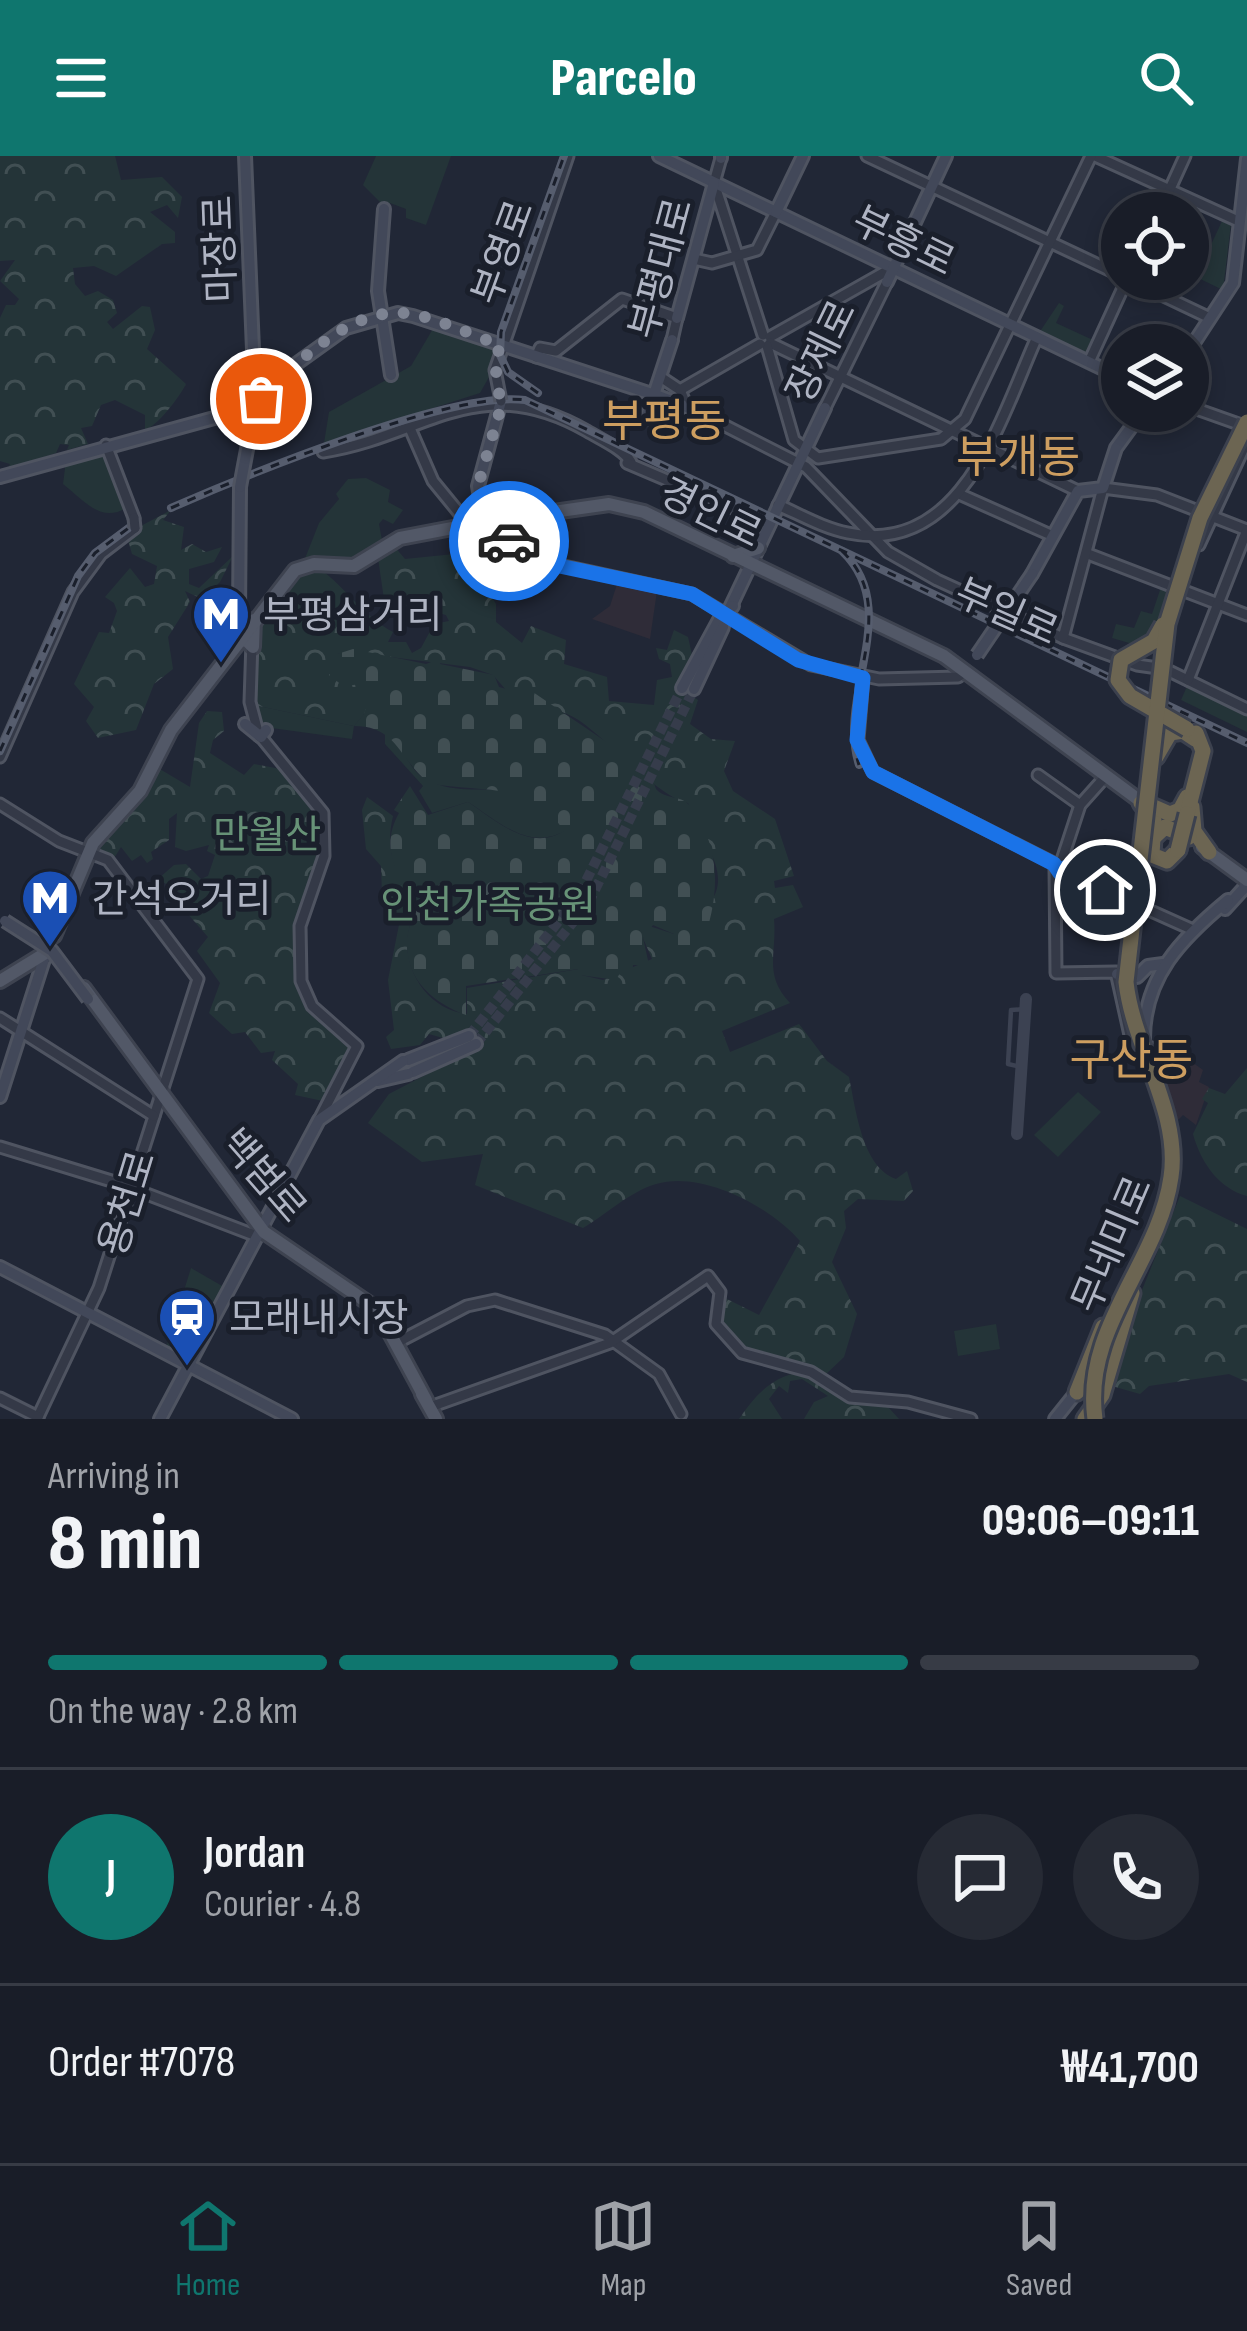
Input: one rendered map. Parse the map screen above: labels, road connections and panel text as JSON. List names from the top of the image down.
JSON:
{
  "streets": {
    "main road": [
      "부흥로",
      "마장로",
      "부평대로",
      "장제로",
      "경인로",
      "백범로",
      "무네미로"
    ],
    "street": ["부영로", "부일로", "용천로"]
  },
  "crossings": [
    ["부흥로", "부평대로"],
    ["부흥로", "장제로"],
    ["장제로", "경인로"],
    ["장제로", "부일로"],
    ["경인로", "백범로"],
    ["경인로", "용천로"],
    ["백범로", "용천로"]
  ],
  "districts": ["부평동", "부개동", "구산동"],
  "parks": ["만월산", "인천가족공원"],
  "places": {
    "metro station": ["부평삼거리", "간석오거리"],
    "station": ["모래내시장"]
  },
  "page": {
    "header": "Parcelo",
    "heading": ["8 min", "Arriving in", "09:06–09:11"],
    "panel": [
      "Jordan",
      "Courier · 4.8",
      "Order #7078",
      "₩41,700"
    ],
    "bar": "On the way · 2.8 km",
    "round": "J",
    "tabs": ["Home", "Map", "Saved"]
  }
}
